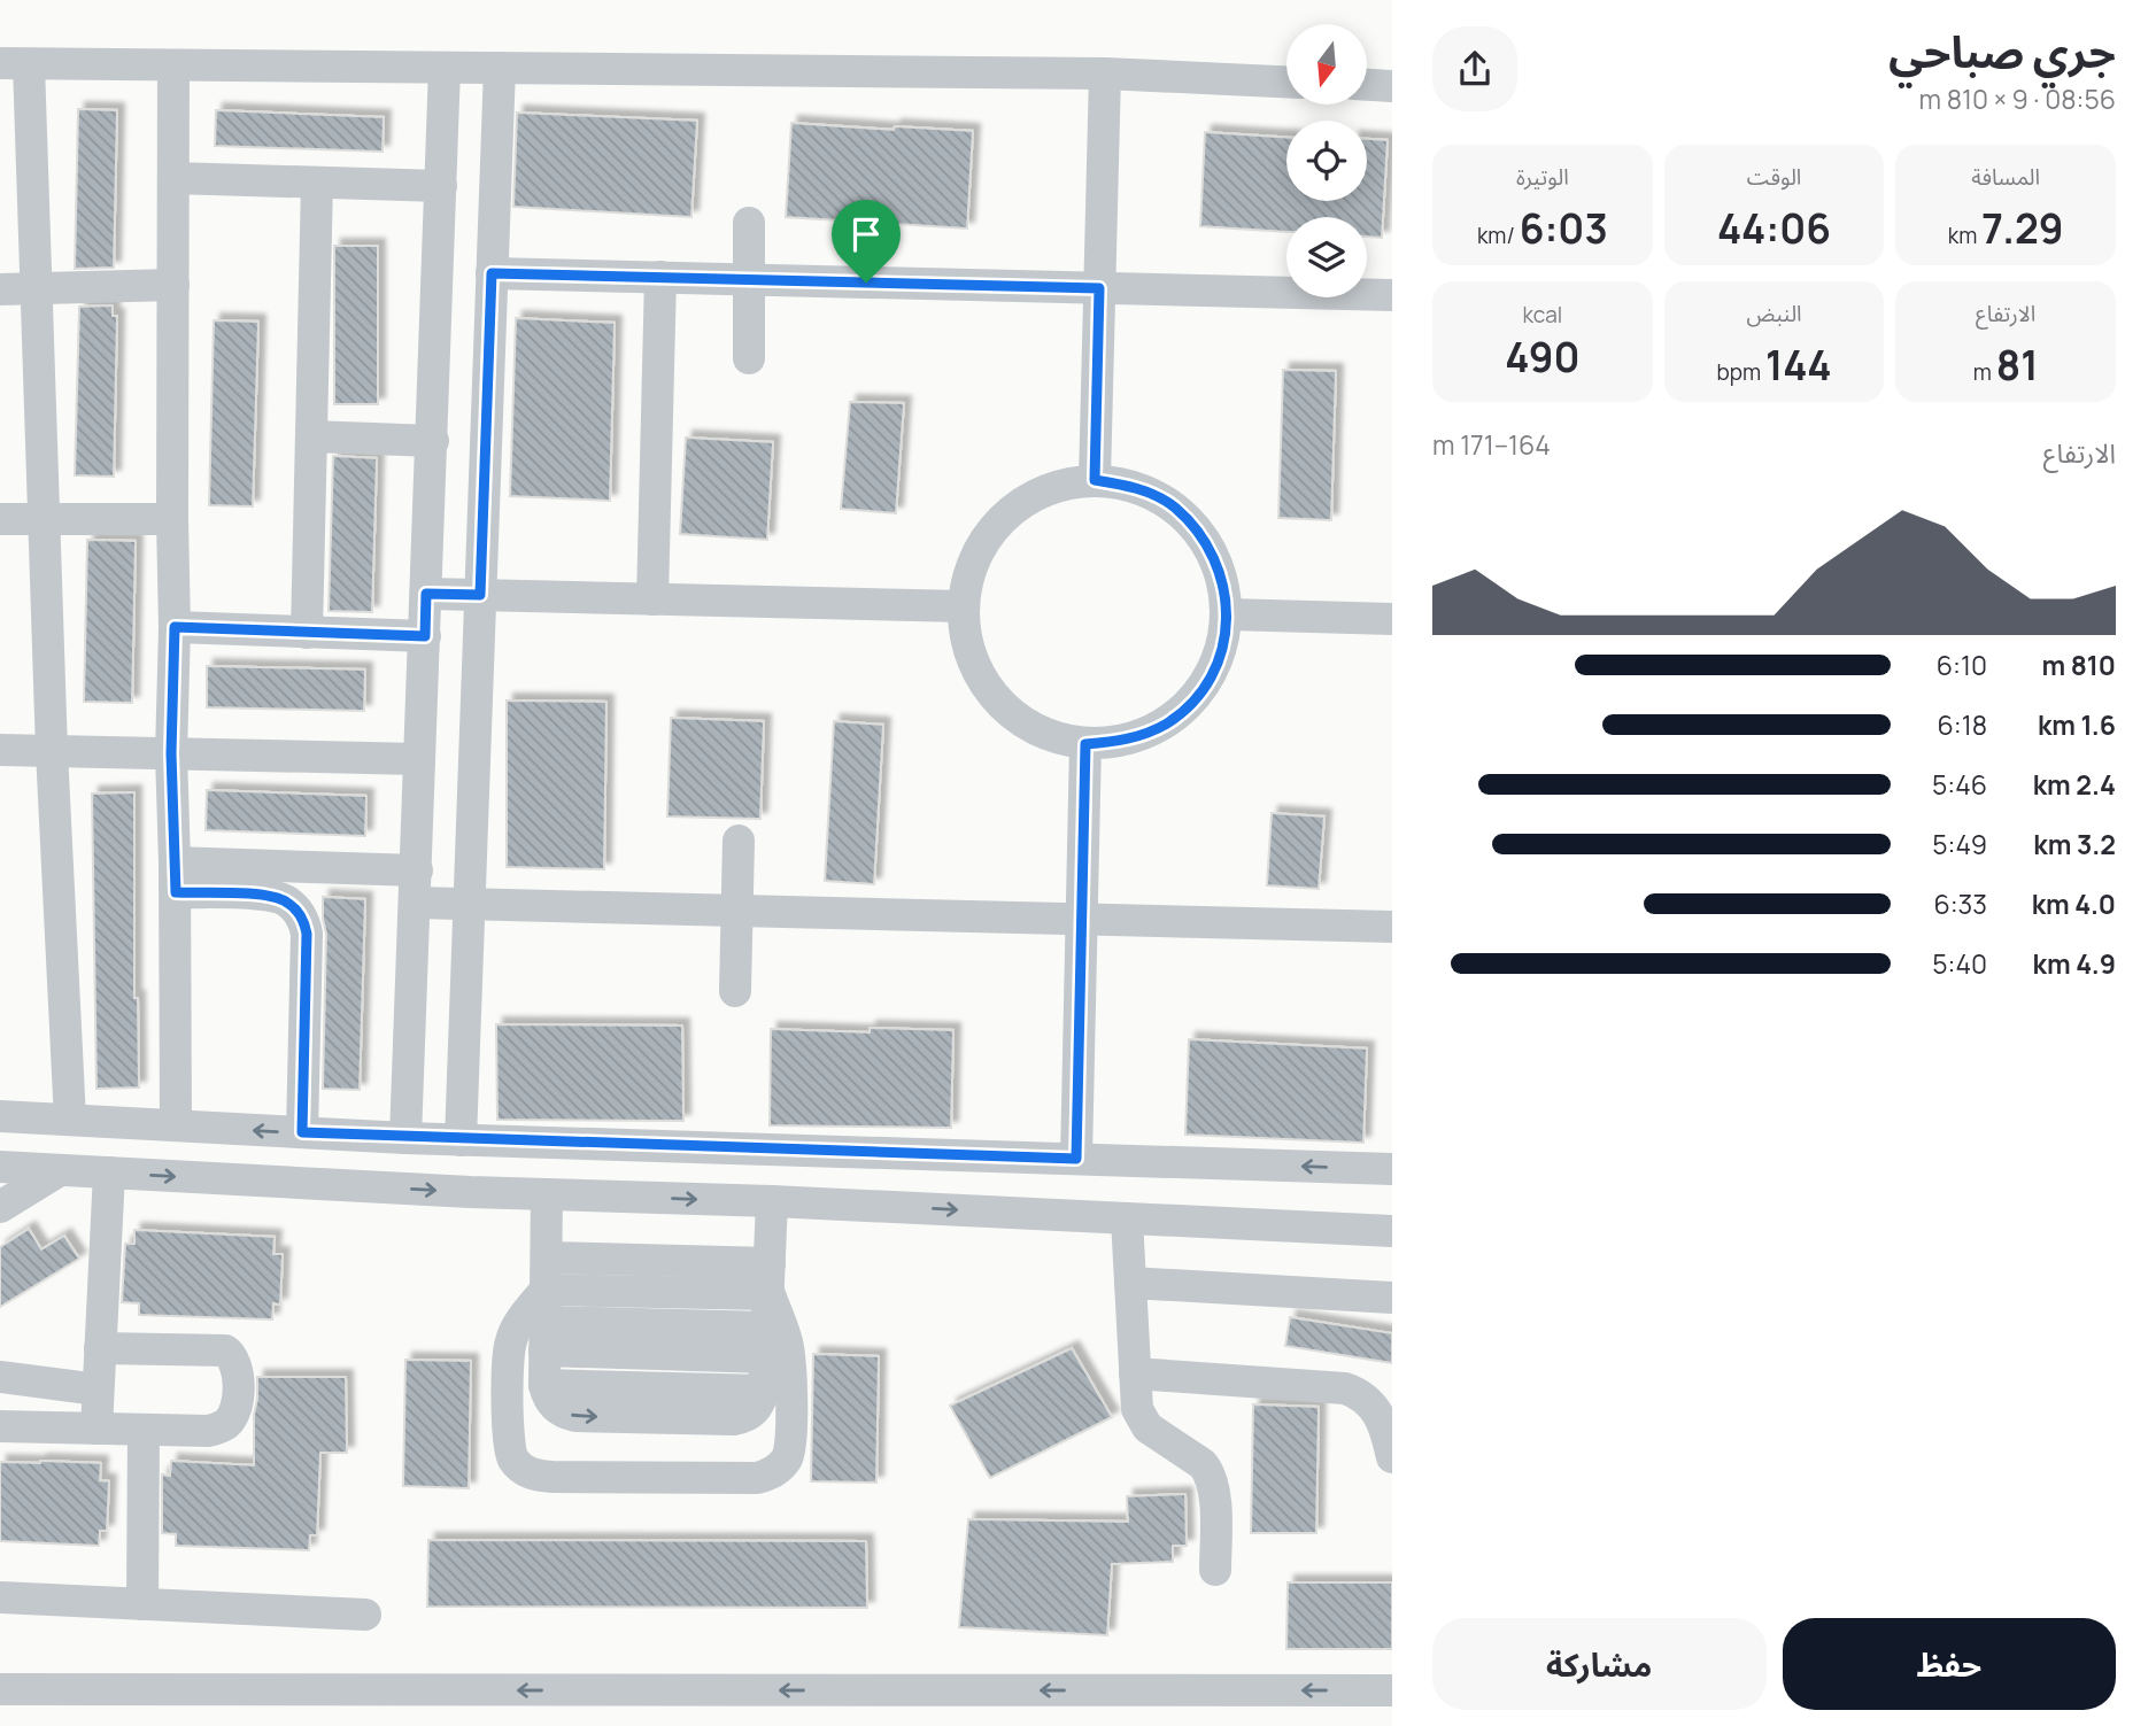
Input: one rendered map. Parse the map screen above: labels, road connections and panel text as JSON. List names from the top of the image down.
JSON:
{
  "north": "bottom",
  "page": {
    "heading": ["جري صباحي", "08:56 · 9 × 810 m"],
    "stats": [
      ["المسافة", "7.29 km"],
      ["الوقت", "44:06"],
      ["الوتيرة", "6:03 /km"],
      ["الارتفاع", "81 m"],
      ["النبض", "144 bpm"],
      ["kcal", "490"]
    ],
    "chart": ["الارتفاع", "164–171 m"],
    "list": [
      {
        "name": "810 m",
        "note": "6:10"
      },
      {
        "name": "1.6 km",
        "note": "6:18"
      },
      {
        "name": "2.4 km",
        "note": "5:46"
      },
      {
        "name": "3.2 km",
        "note": "5:49"
      },
      {
        "name": "4.0 km",
        "note": "6:33"
      },
      {
        "name": "4.9 km",
        "note": "5:40"
      }
    ],
    "buttons": ["حفظ", "مشاركة"]
  }
}
